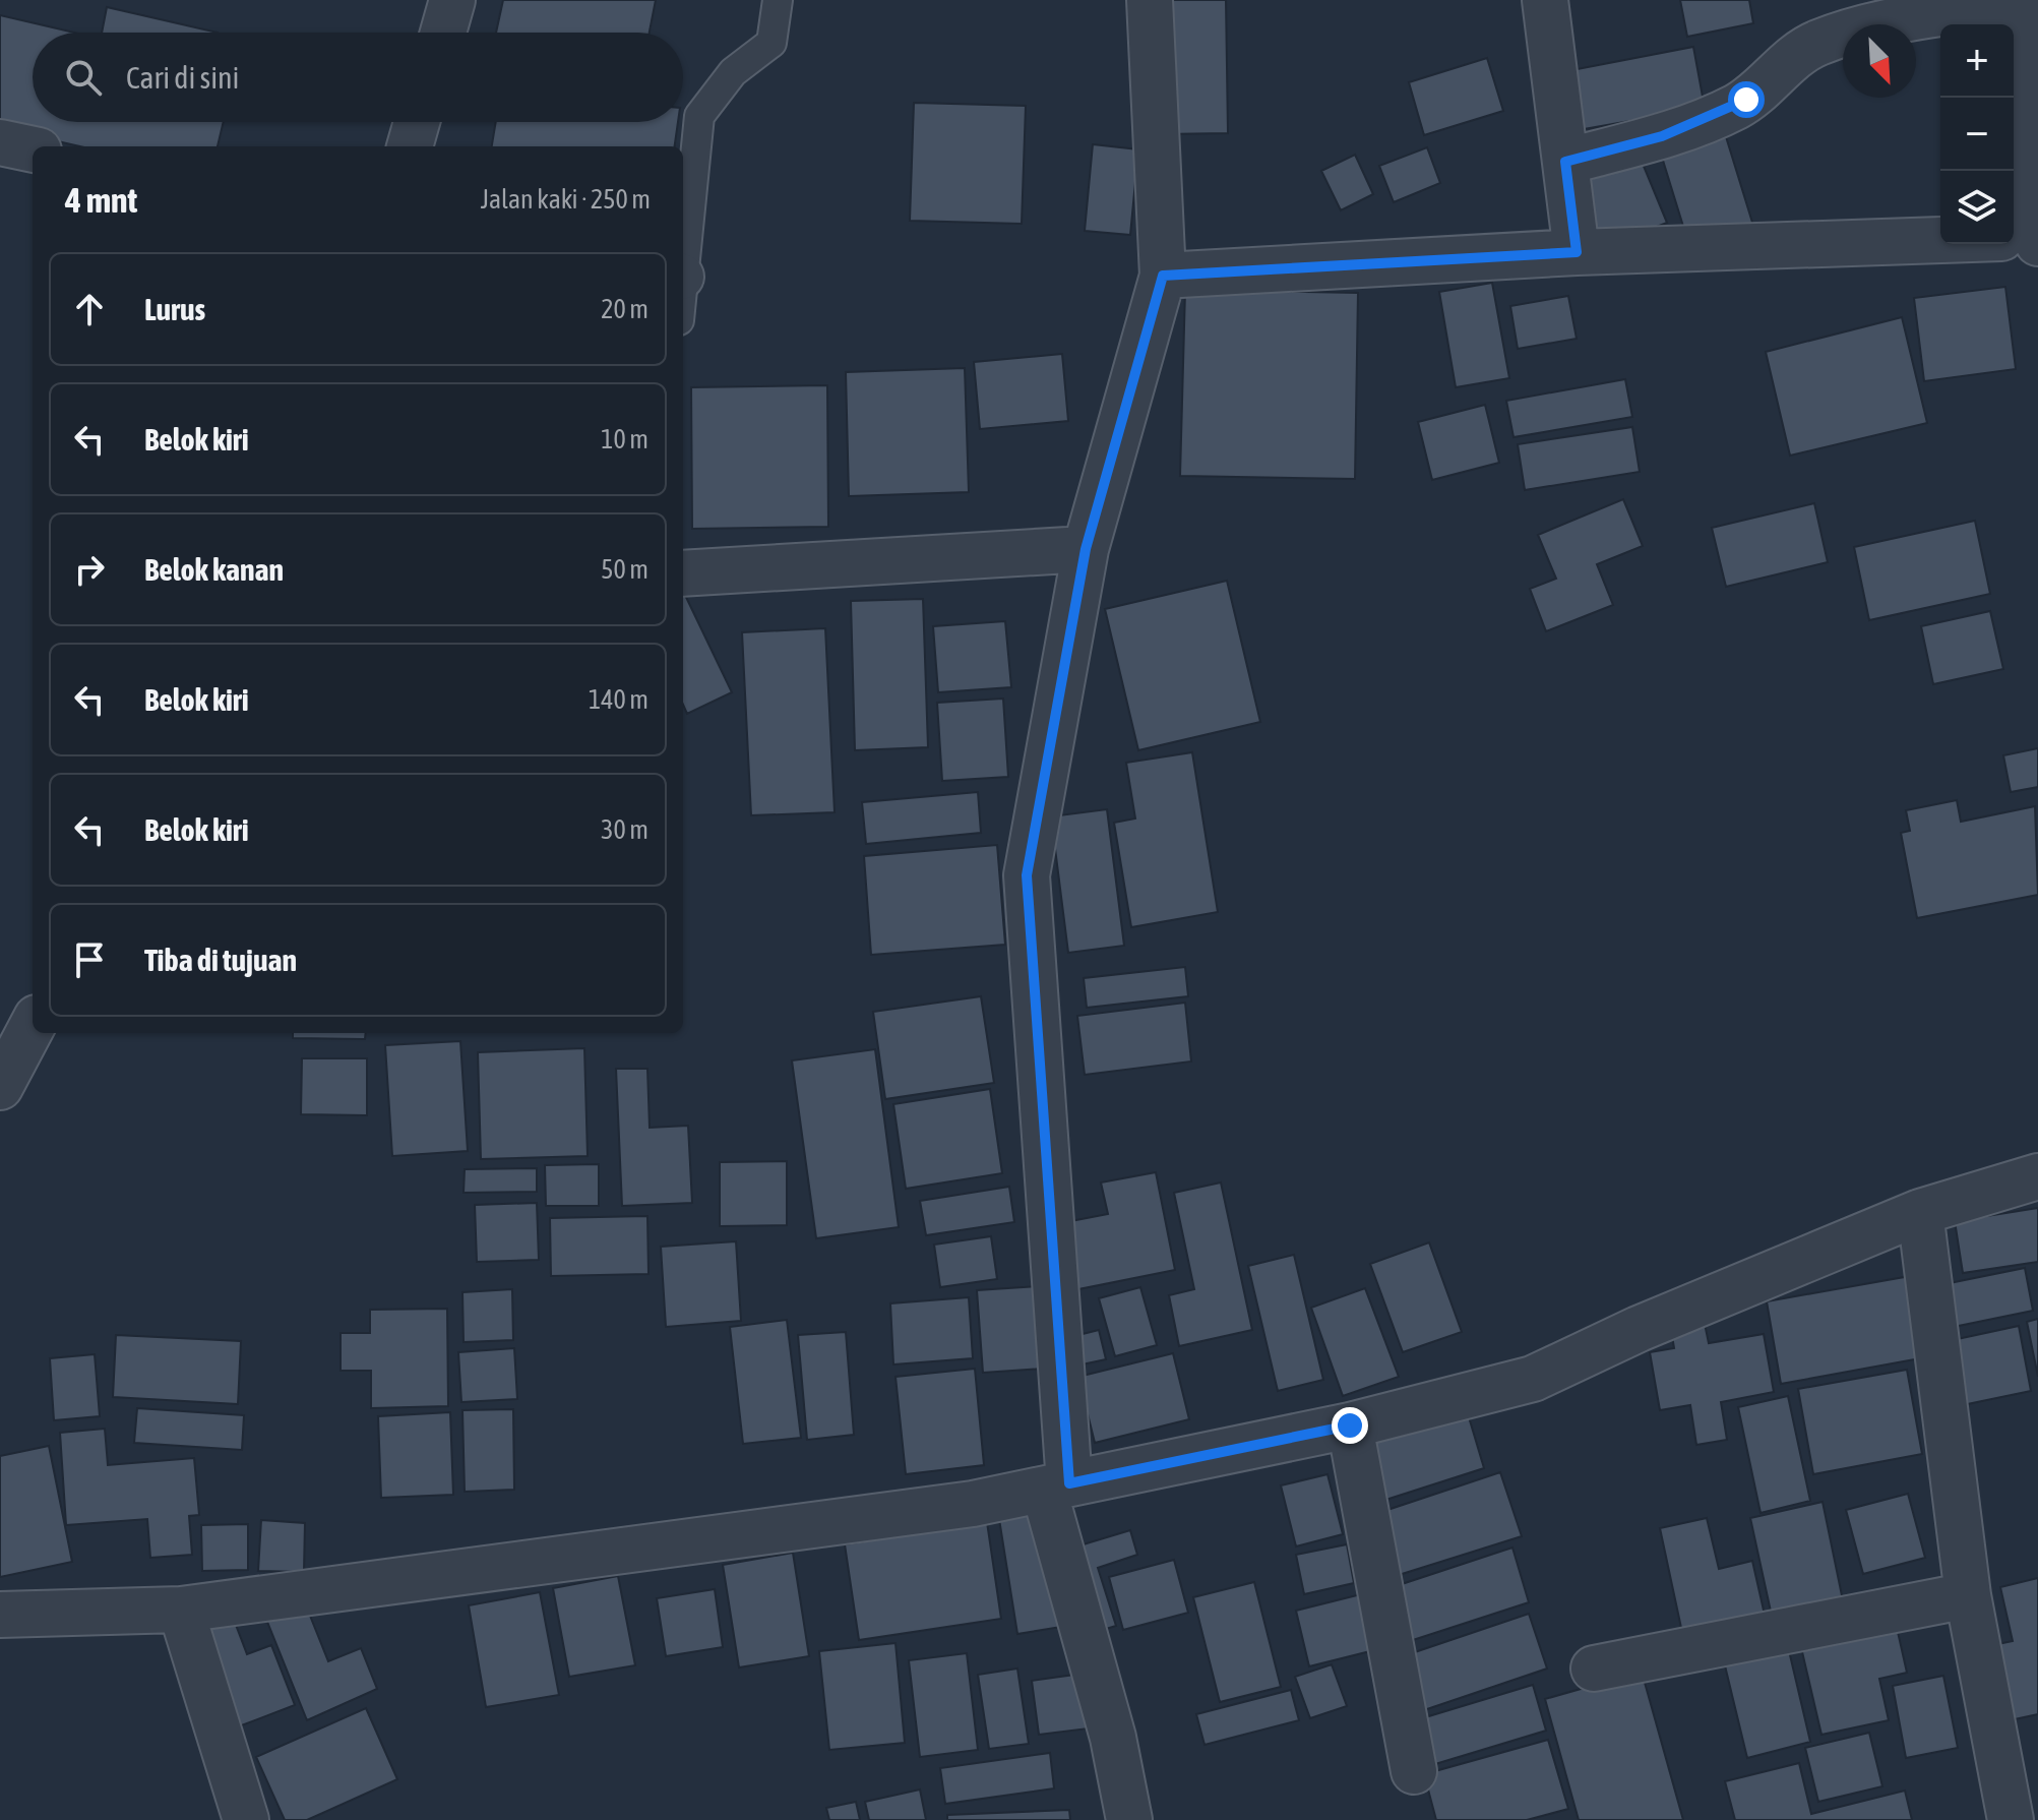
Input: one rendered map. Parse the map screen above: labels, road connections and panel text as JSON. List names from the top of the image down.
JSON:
{
  "north": "bottom right",
  "page": {
    "map_buttons": ["+", "−"],
    "search": "Cari di sini",
    "heading": ["4 mnt", "Jalan kaki · 250 m"],
    "list": [
      ["Lurus", "20 m"],
      ["Belok kiri", "10 m"],
      ["Belok kanan", "50 m"],
      ["Belok kiri", "140 m"],
      ["Belok kiri", "30 m"],
      "Tiba di tujuan"
    ]
  }
}
